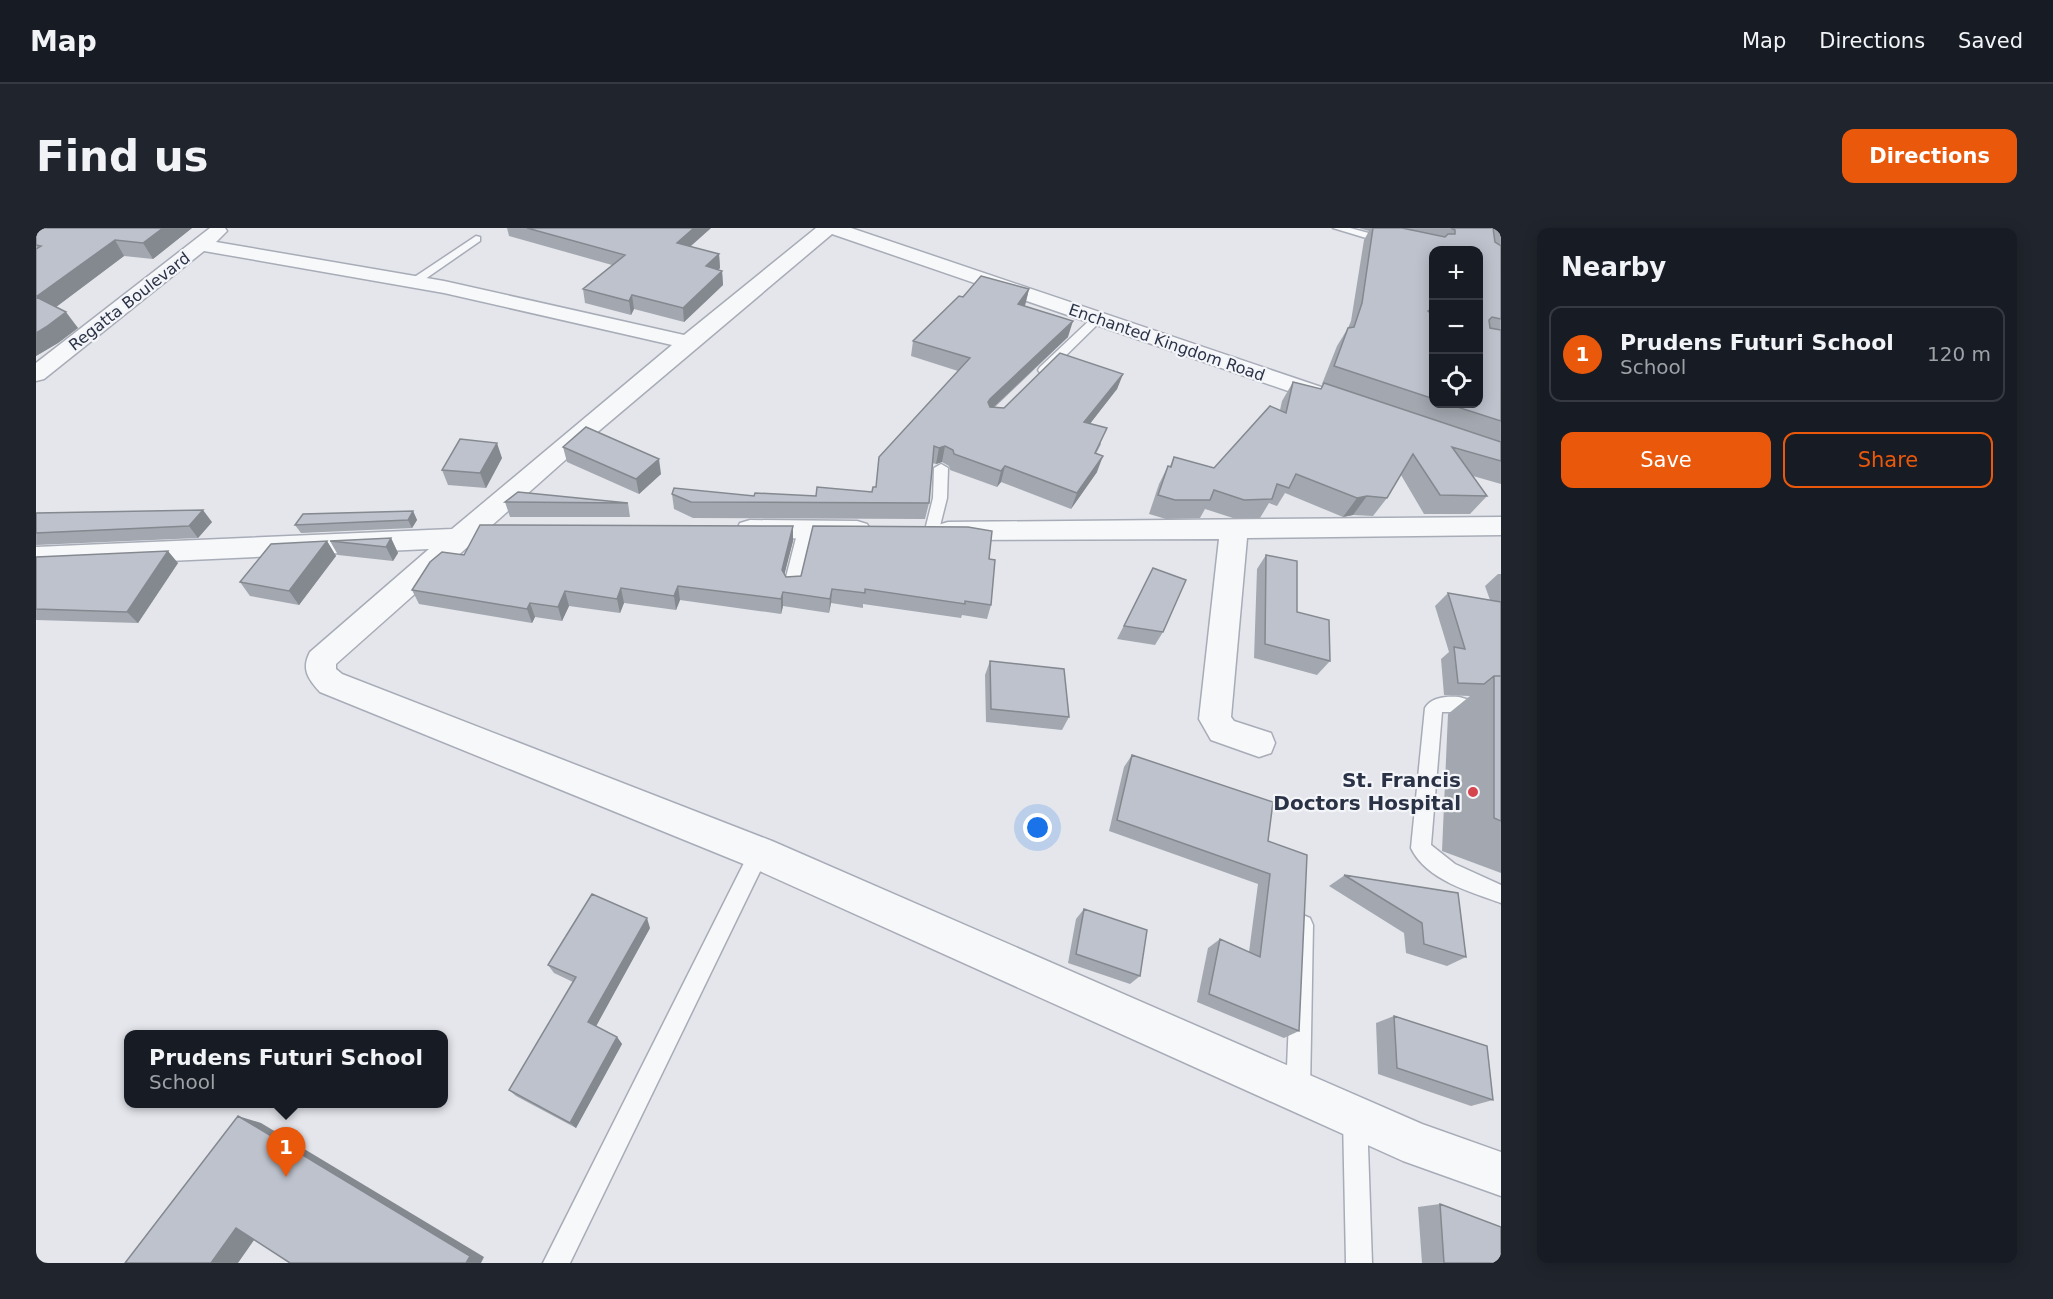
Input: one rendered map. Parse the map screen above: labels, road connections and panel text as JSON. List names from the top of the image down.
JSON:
{
  "streets": {
    "street": ["Regatta Boulevard", "Enchanted Kingdom Road"]
  },
  "places": ["St. Francis Doctors Hospital"],
  "page": {
    "header": "Map",
    "nav": ["Map", "Directions", "Saved"],
    "buttons": [
      "Directions",
      ["Save", "Share"]
    ],
    "title": "Find us",
    "heading": "Nearby",
    "map_buttons": ["+", "−"],
    "list": [
      {
        "mark": "1",
        "name": "Prudens Futuri School",
        "note": "School",
        "value": "120 m"
      }
    ],
    "popup": ["Prudens Futuri School", "School"],
    "pins": "1"
  }
}
